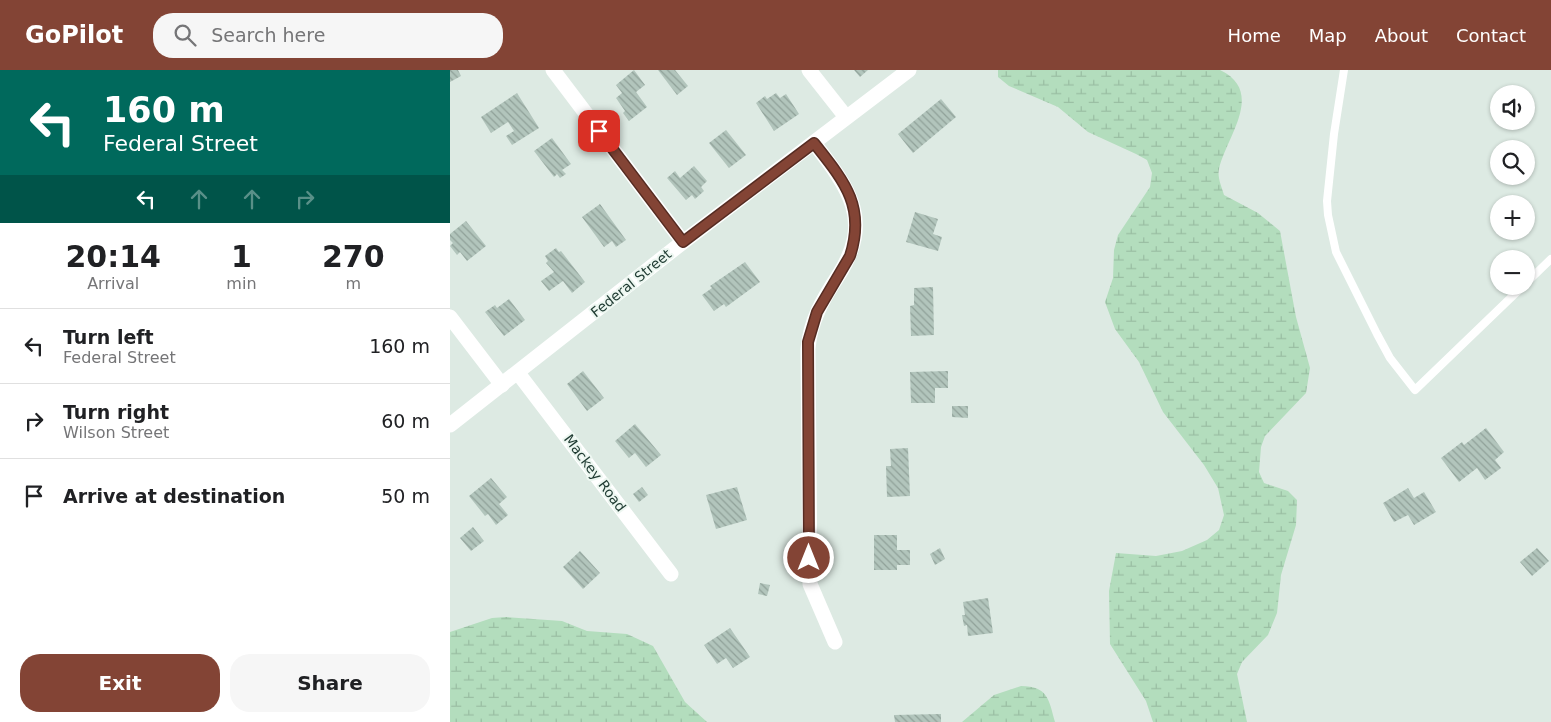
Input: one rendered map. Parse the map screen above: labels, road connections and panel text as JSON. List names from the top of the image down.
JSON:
{
  "streets": {
    "street": ["Federal Street", "Mackey Road"]
  },
  "crossings": [
    ["Federal Street", "Mackey Road"]
  ],
  "page": {
    "header": "GoPilot",
    "search": "Search here",
    "nav": [
      "Home",
      "Map",
      "About",
      "Contact"
    ],
    "turn": ["160 m", "Federal Street"],
    "map_buttons": ["+", "−"],
    "eta": [
      "20:14",
      "Arrival",
      "1",
      "min",
      "270",
      "m"
    ],
    "list": [
      {
        "name": "Turn left",
        "note": "Federal Street",
        "value": "160 m"
      },
      {
        "name": "Turn right",
        "note": "Wilson Street",
        "value": "60 m"
      },
      {
        "name": "Arrive at destination",
        "value": "50 m"
      }
    ],
    "buttons": ["Exit", "Share"]
  }
}
